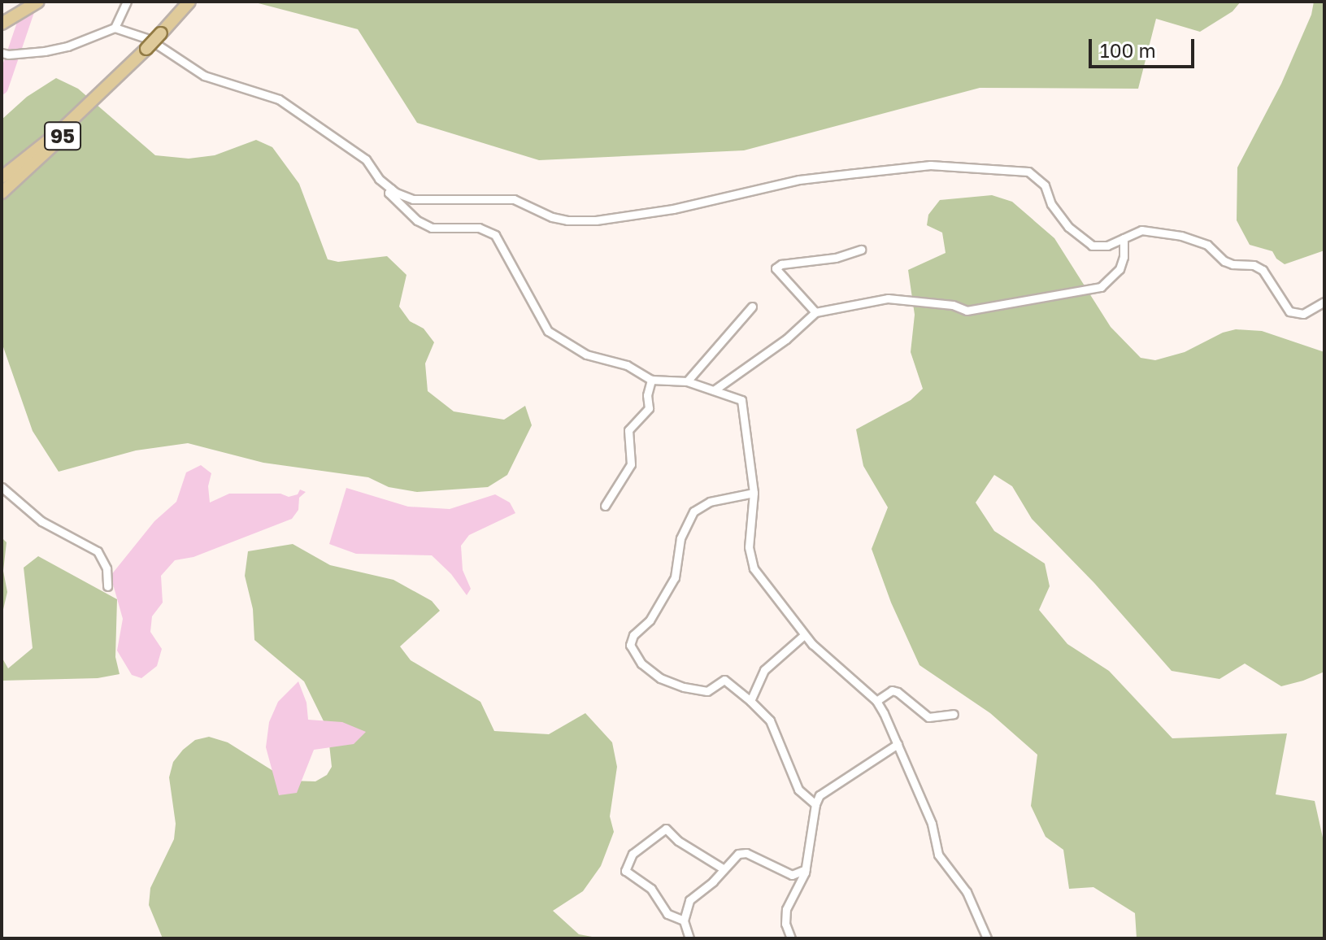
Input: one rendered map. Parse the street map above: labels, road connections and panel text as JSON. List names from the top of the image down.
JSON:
{
  "streets": {
    "main road": ["95"]
  },
  "scale_bar": "100 m"
}
